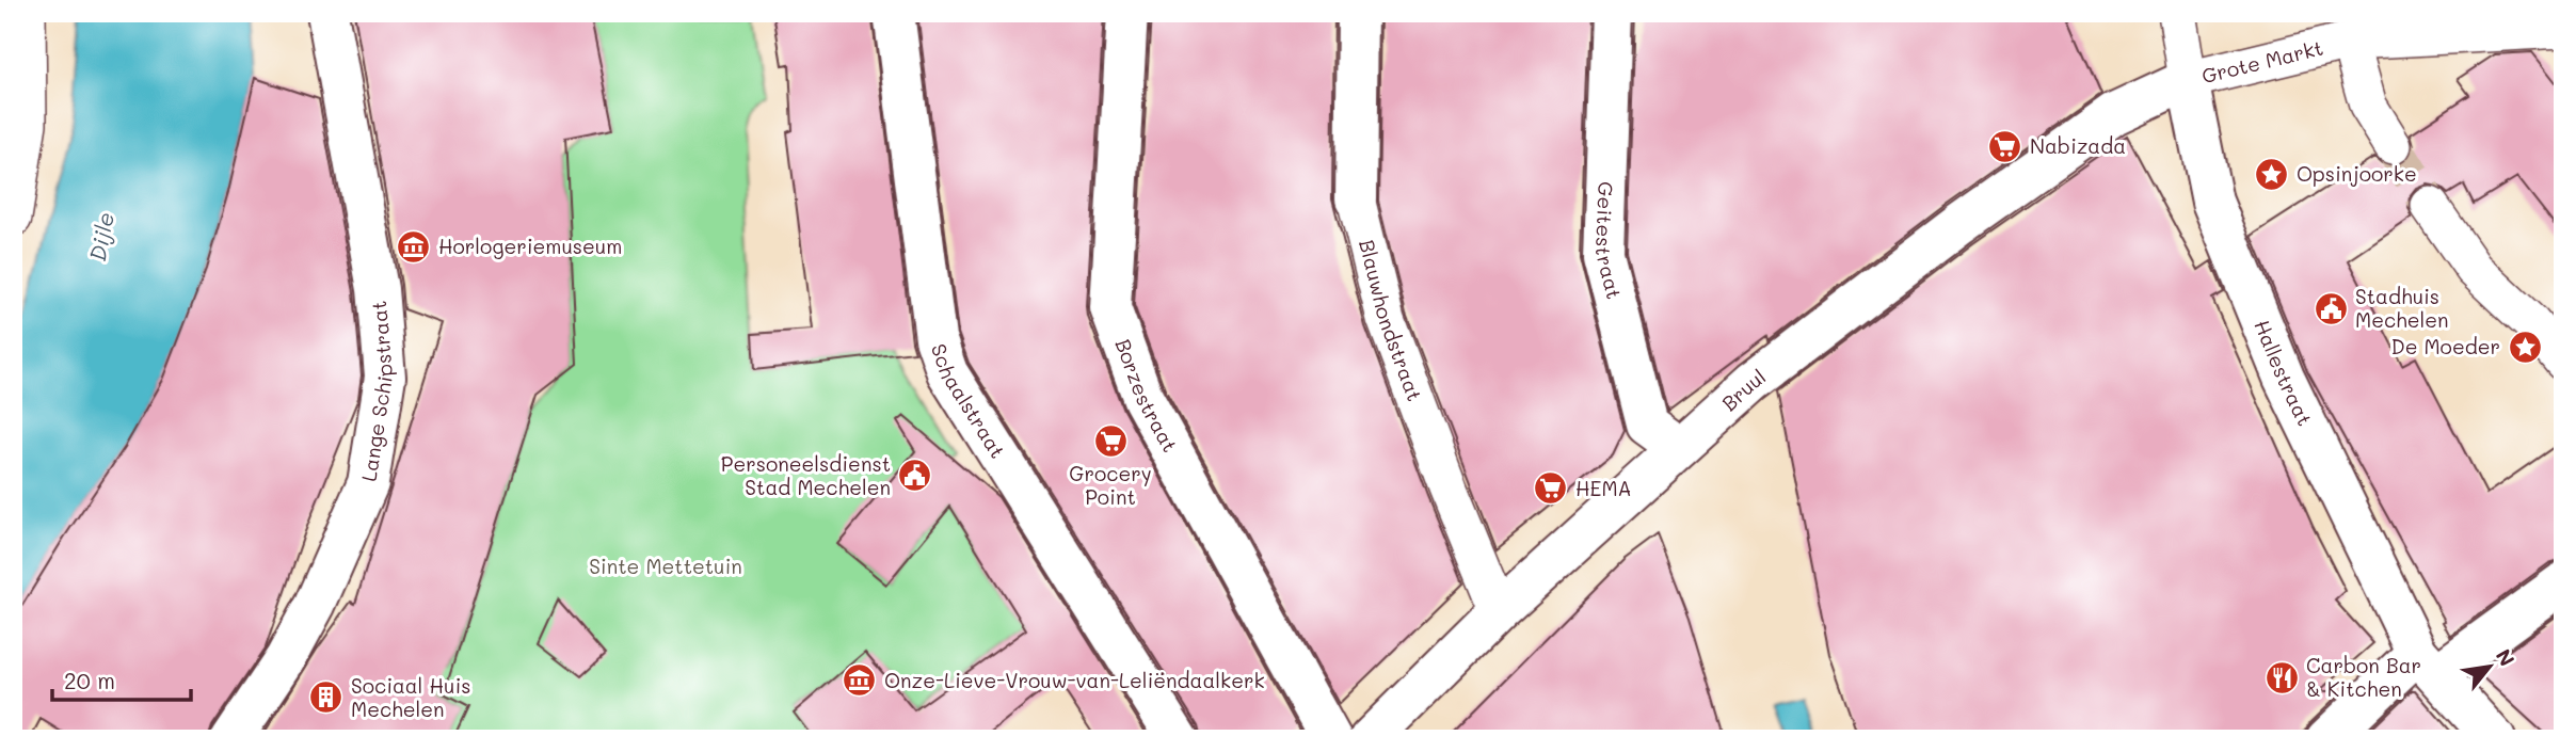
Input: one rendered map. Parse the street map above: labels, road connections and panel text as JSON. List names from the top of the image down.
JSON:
{
  "streets": {
    "street": [
      "Grote Markt",
      "Geitestraat",
      "Blauwhondstraat",
      "Hallestraat",
      "Bruul",
      "Lange Schipstraat",
      "Borzestraat",
      "Schaalstraat"
    ]
  },
  "crossings": [
    ["Grote Markt", "Hallestraat"],
    ["Grote Markt", "Bruul"],
    ["Geitestraat", "Bruul"],
    ["Blauwhondstraat", "Bruul"],
    ["Hallestraat", "Bruul"]
  ],
  "water": ["Dijle"],
  "parks": ["Sinte Mettetuin"],
  "places": {
    "supermarket": ["Nabizada", "Grocery Point", "HEMA"],
    "place": ["Opsinjoorke", "De Moeder"],
    "museum": ["Horlogeriemuseum", "Onze-Lieve-Vrouw-van-Leliëndaalkerk"],
    "public building": ["Stadhuis Mechelen", "Personeelsdienst Stad Mechelen"],
    "restaurant": ["Carbon Bar & Kitchen"],
    "building": ["Sociaal Huis Mechelen"]
  },
  "scale_bar": "20 m",
  "north": "top right"
}
